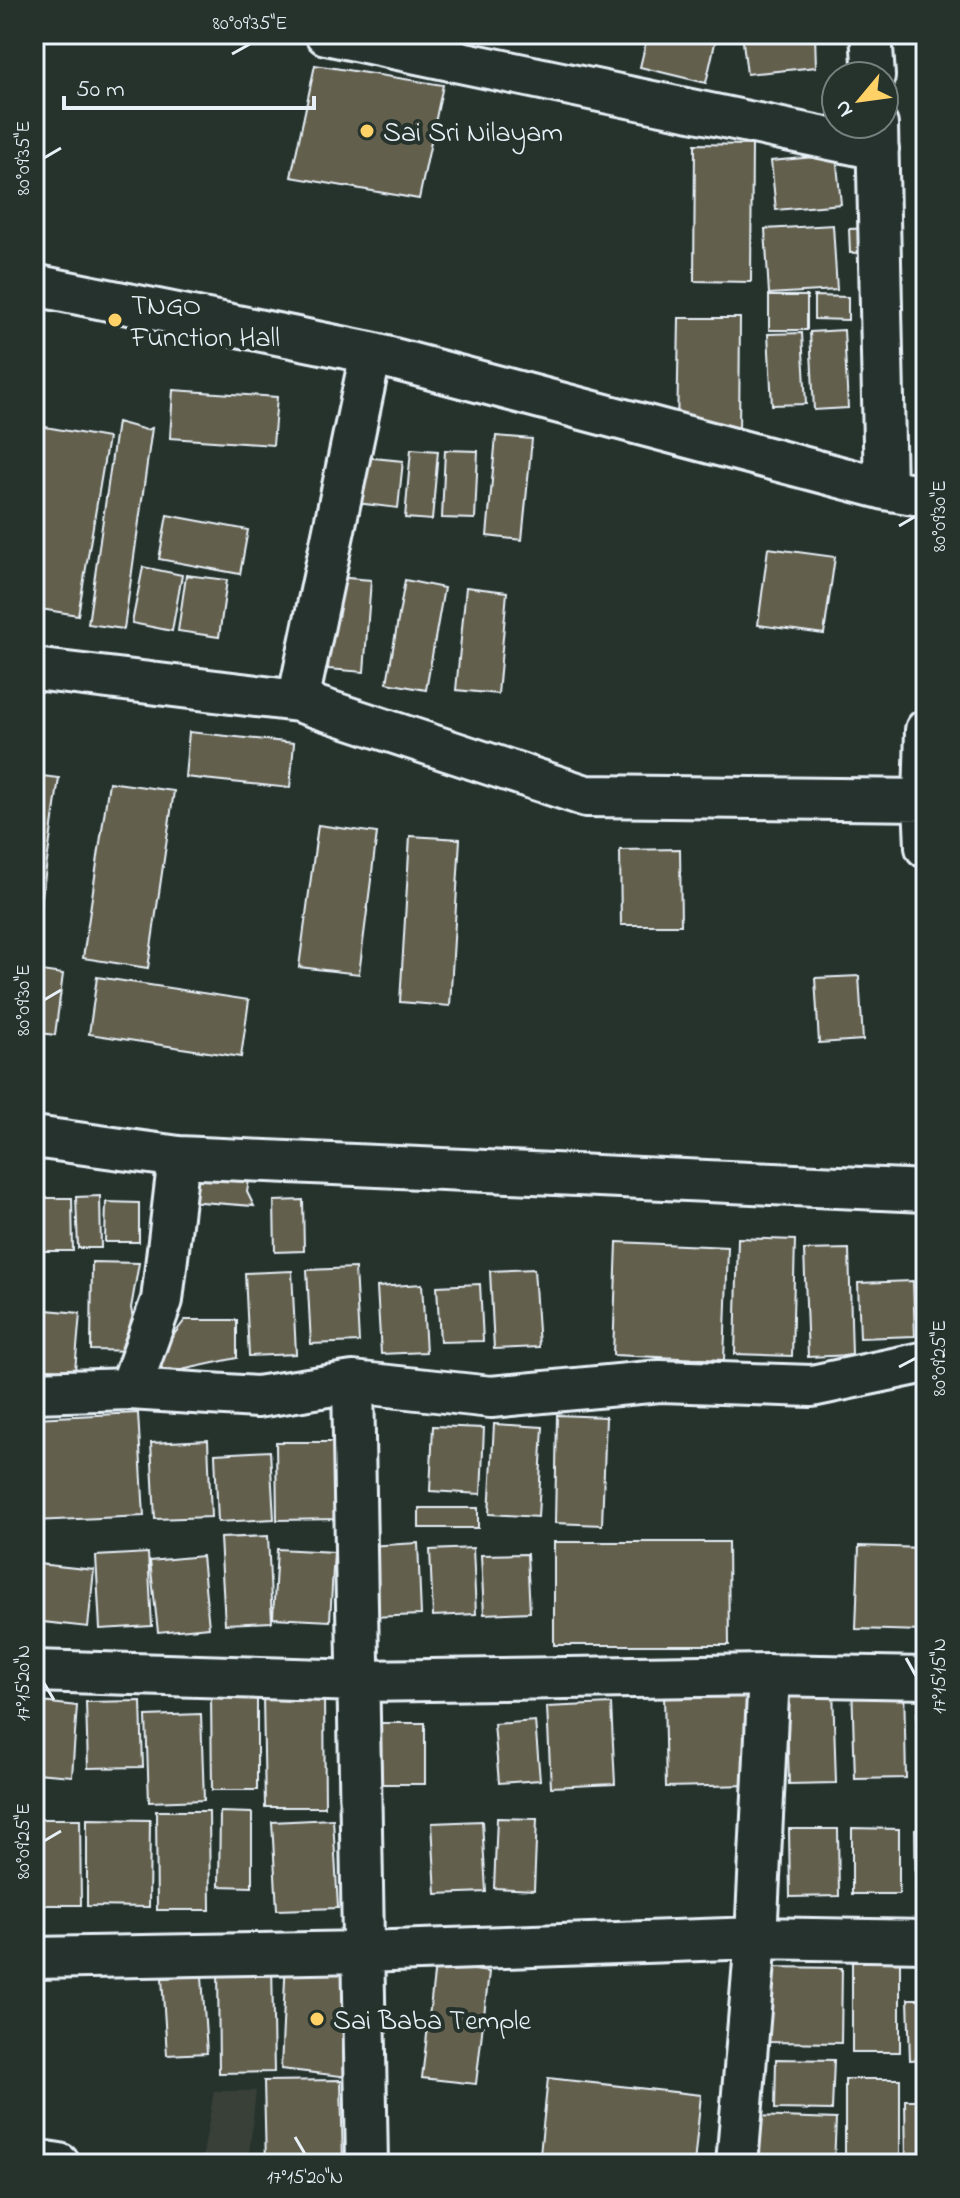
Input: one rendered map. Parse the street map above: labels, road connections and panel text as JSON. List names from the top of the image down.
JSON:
{
  "places": ["Sai Sri Nilayam", "TNGO Function Hall", "Sai Baba Temple"],
  "scale_bar": "50 m",
  "north": "bottom left",
  "coordinates": [
    "80°09'35\"E",
    "80°09'30\"E",
    "80°09'25\"E",
    "17°15'15\"N",
    "17°15'20\"N"
  ]
}
